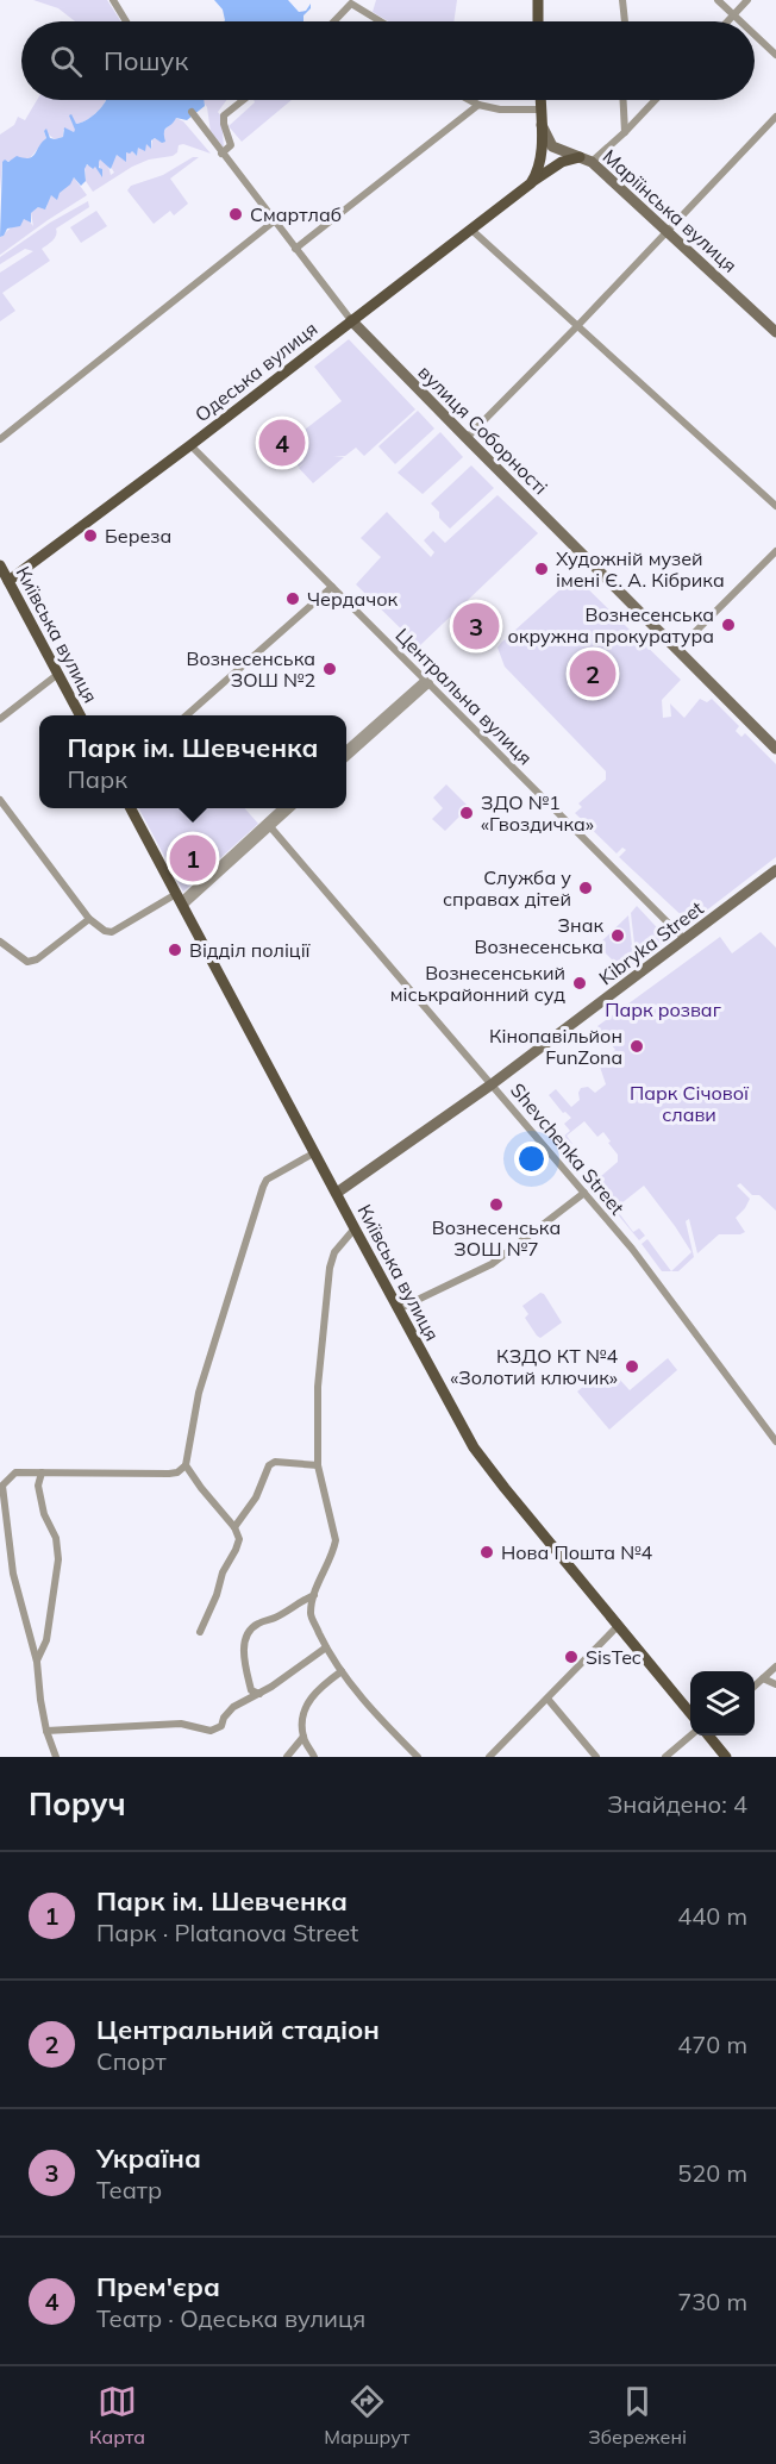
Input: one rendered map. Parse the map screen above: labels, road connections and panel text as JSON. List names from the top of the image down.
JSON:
{
  "streets": {
    "main road": [
      "Маріїнська вулиця",
      "Одеська вулиця",
      "вулиця Соборності",
      "Київська вулиця",
      "Kibryka Street"
    ],
    "street": ["Центральна вулиця", "Shevchenka Street"]
  },
  "crossings": [
    ["Маріїнська вулиця", "Одеська вулиця"],
    ["Одеська вулиця", "вулиця Соборності"],
    ["Одеська вулиця", "Київська вулиця"],
    ["Одеська вулиця", "Центральна вулиця"],
    ["Київська вулиця", "Kibryka Street"],
    ["Центральна вулиця", "Kibryka Street"],
    ["Kibryka Street", "Shevchenka Street"]
  ],
  "parks": ["Парк розваг", "Парк Січової слави"],
  "places": [
    "Смартлаб",
    "Береза",
    "Художній музей імені Є. А. Кібрика",
    "Чердачок",
    "Вознесенська окружна прокуратура",
    "Вознесенська ЗОШ №2",
    "ЗДО №1 «Гвоздичка»",
    "Служба у справах дітей",
    "Знак Вознесенська",
    "Відділ поліції",
    "Вознесенський міськрайонний суд",
    "Кінопавільйон FunZona",
    "Вознесенська ЗОШ №7",
    "КЗДО КТ №4 «Золотий ключик»",
    "Нова Пошта №4",
    "SisTec"
  ],
  "page": {
    "search": "Пошук",
    "pins": [
      "4",
      "3",
      "2",
      "1"
    ],
    "popup": ["Парк ім. Шевченка", "Парк"],
    "heading": ["Поруч", "Знайдено: 4"],
    "list": [
      {
        "mark": "1",
        "name": "Парк ім. Шевченка",
        "note": "Парк · Platanova Street",
        "value": "440 m"
      },
      {
        "mark": "2",
        "name": "Центральний стадіон",
        "note": "Спорт",
        "value": "470 m"
      },
      {
        "mark": "3",
        "name": "Україна",
        "note": "Театр",
        "value": "520 m"
      },
      {
        "mark": "4",
        "name": "Прем'єра",
        "note": "Театр · Одеська вулиця",
        "value": "730 m"
      }
    ],
    "nav": ["Карта", "Маршрут", "Збережені"]
  }
}
